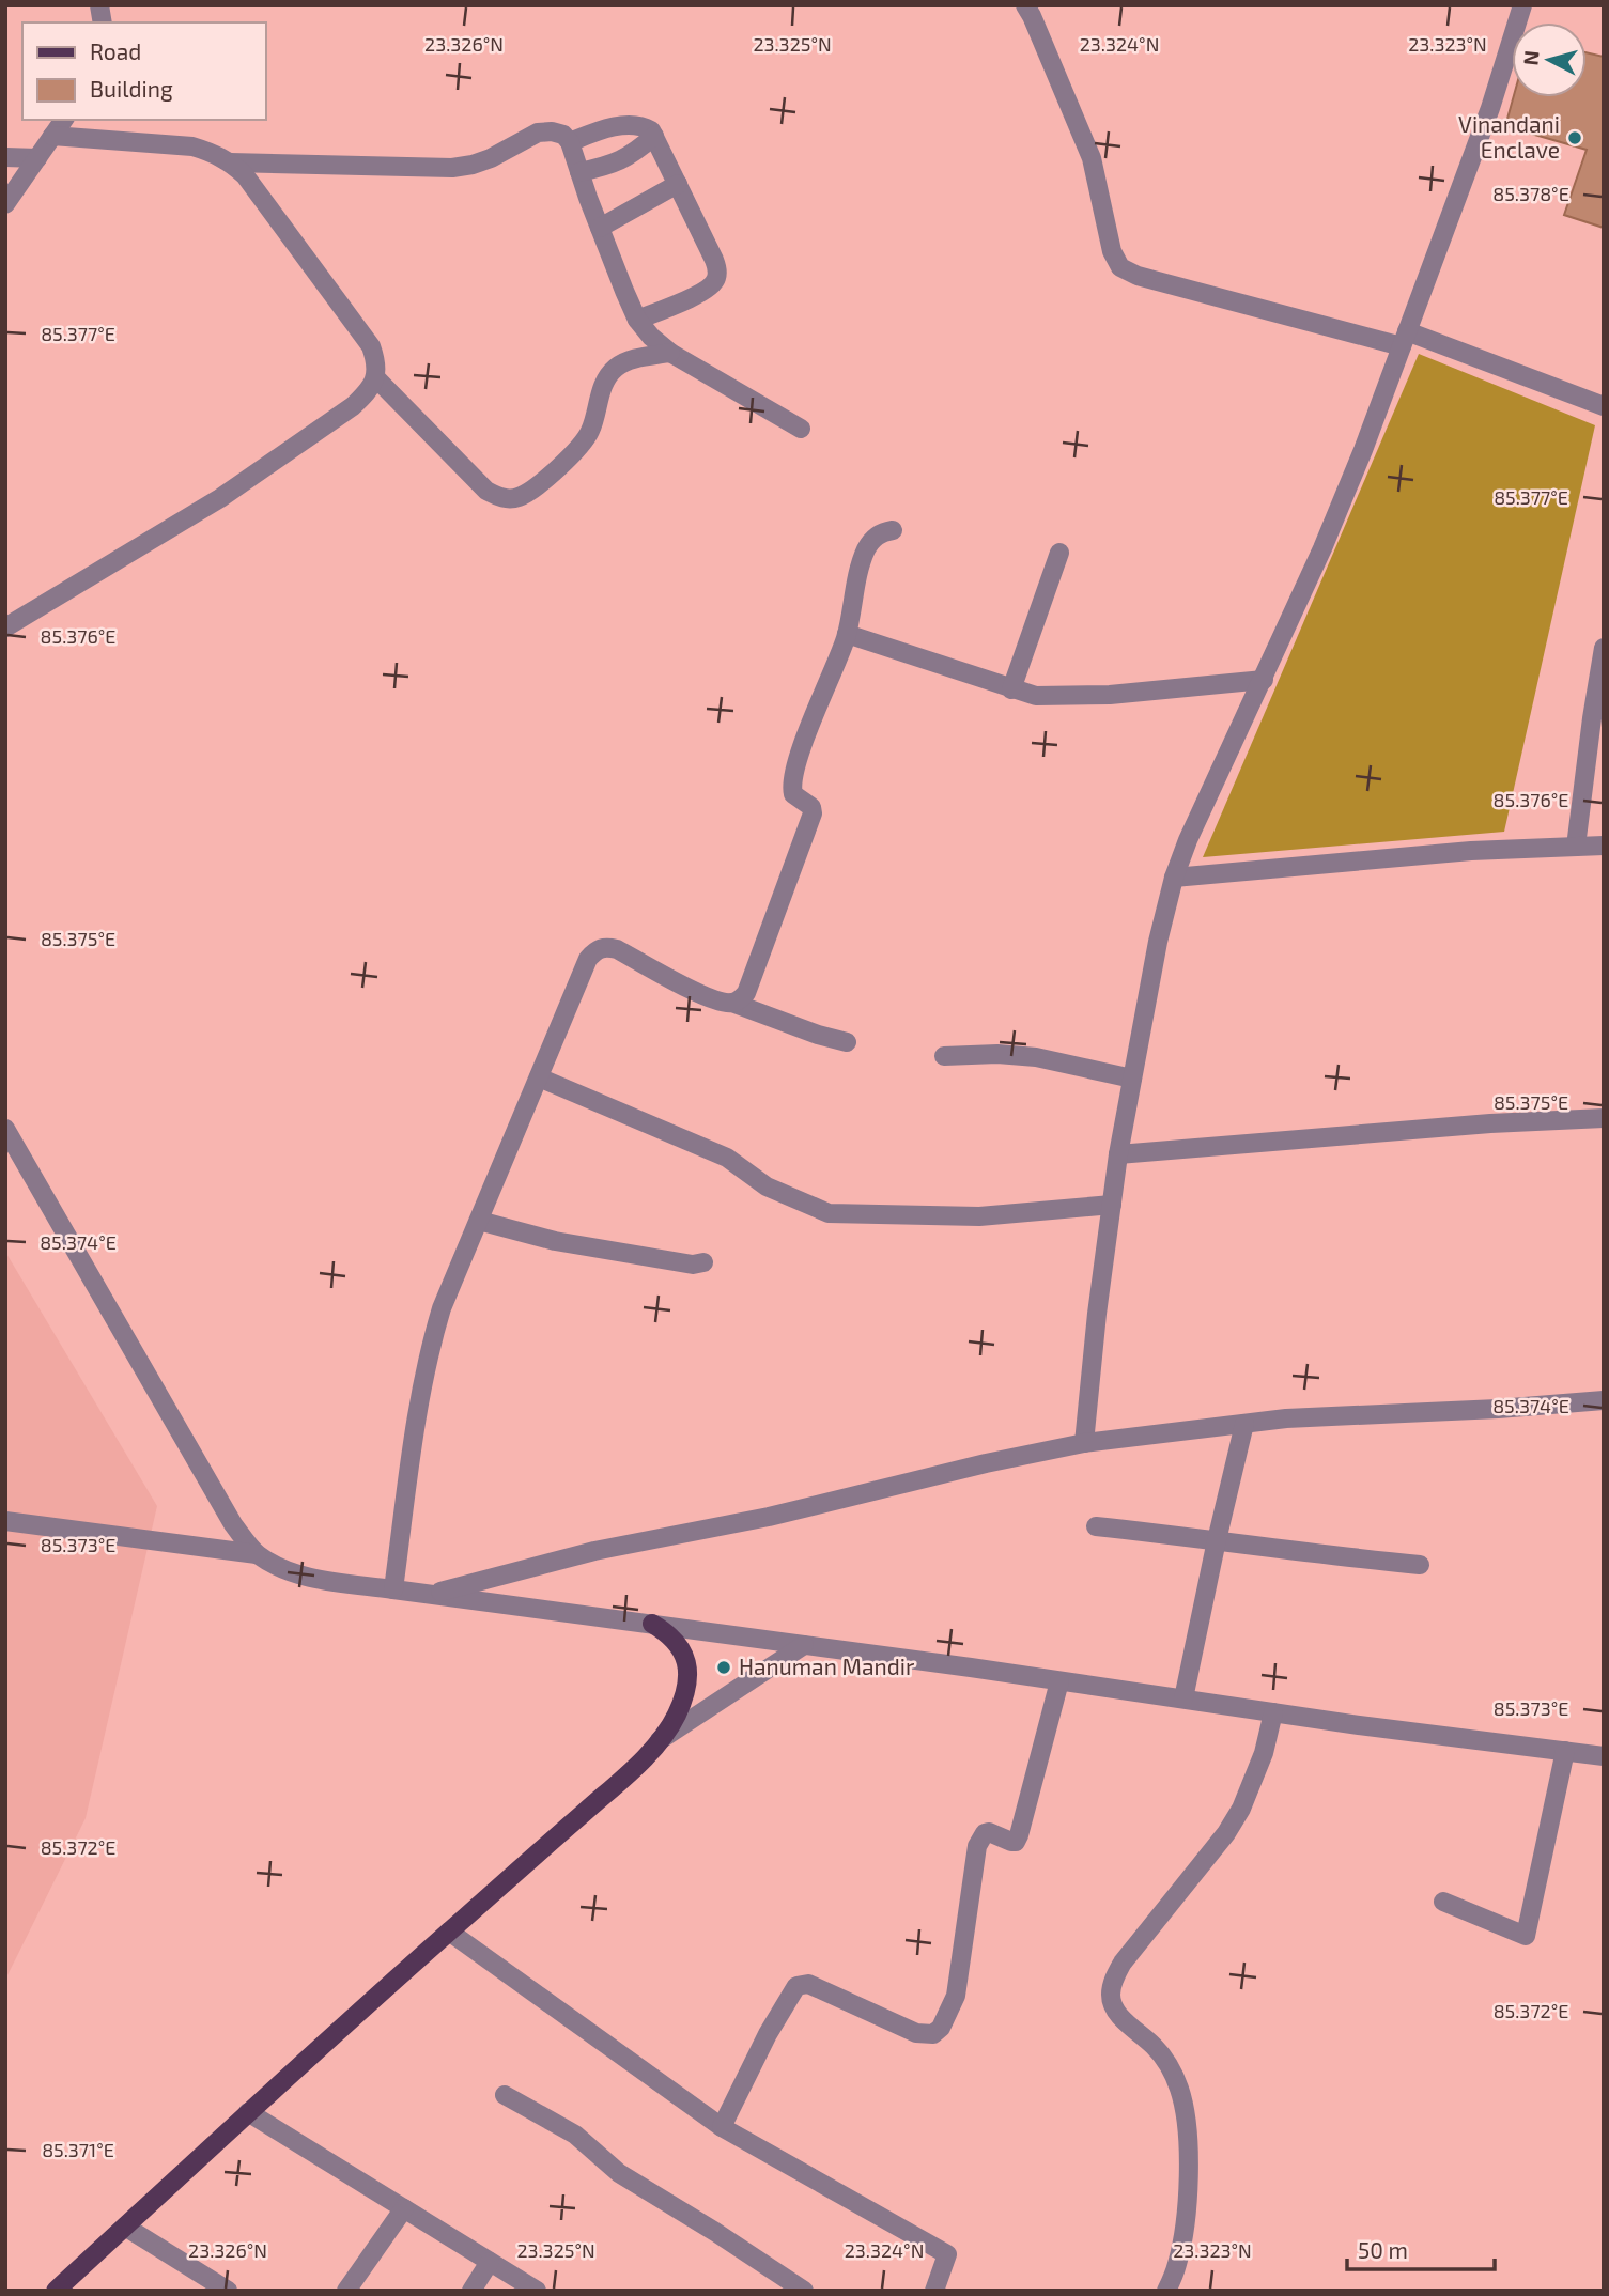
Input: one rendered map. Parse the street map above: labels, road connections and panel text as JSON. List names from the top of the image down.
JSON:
{
  "places": ["Vinandani Enclave", "Hanuman Mandir"],
  "legend": ["Road", "Building"],
  "scale_bar": "50 m",
  "north": "left",
  "coordinates": [
    "23.326°N",
    "23.325°N",
    "23.324°N",
    "23.323°N",
    "85.378°E",
    "85.377°E",
    "85.376°E",
    "85.375°E",
    "85.374°E",
    "85.373°E",
    "85.372°E",
    "85.371°E"
  ]
}
